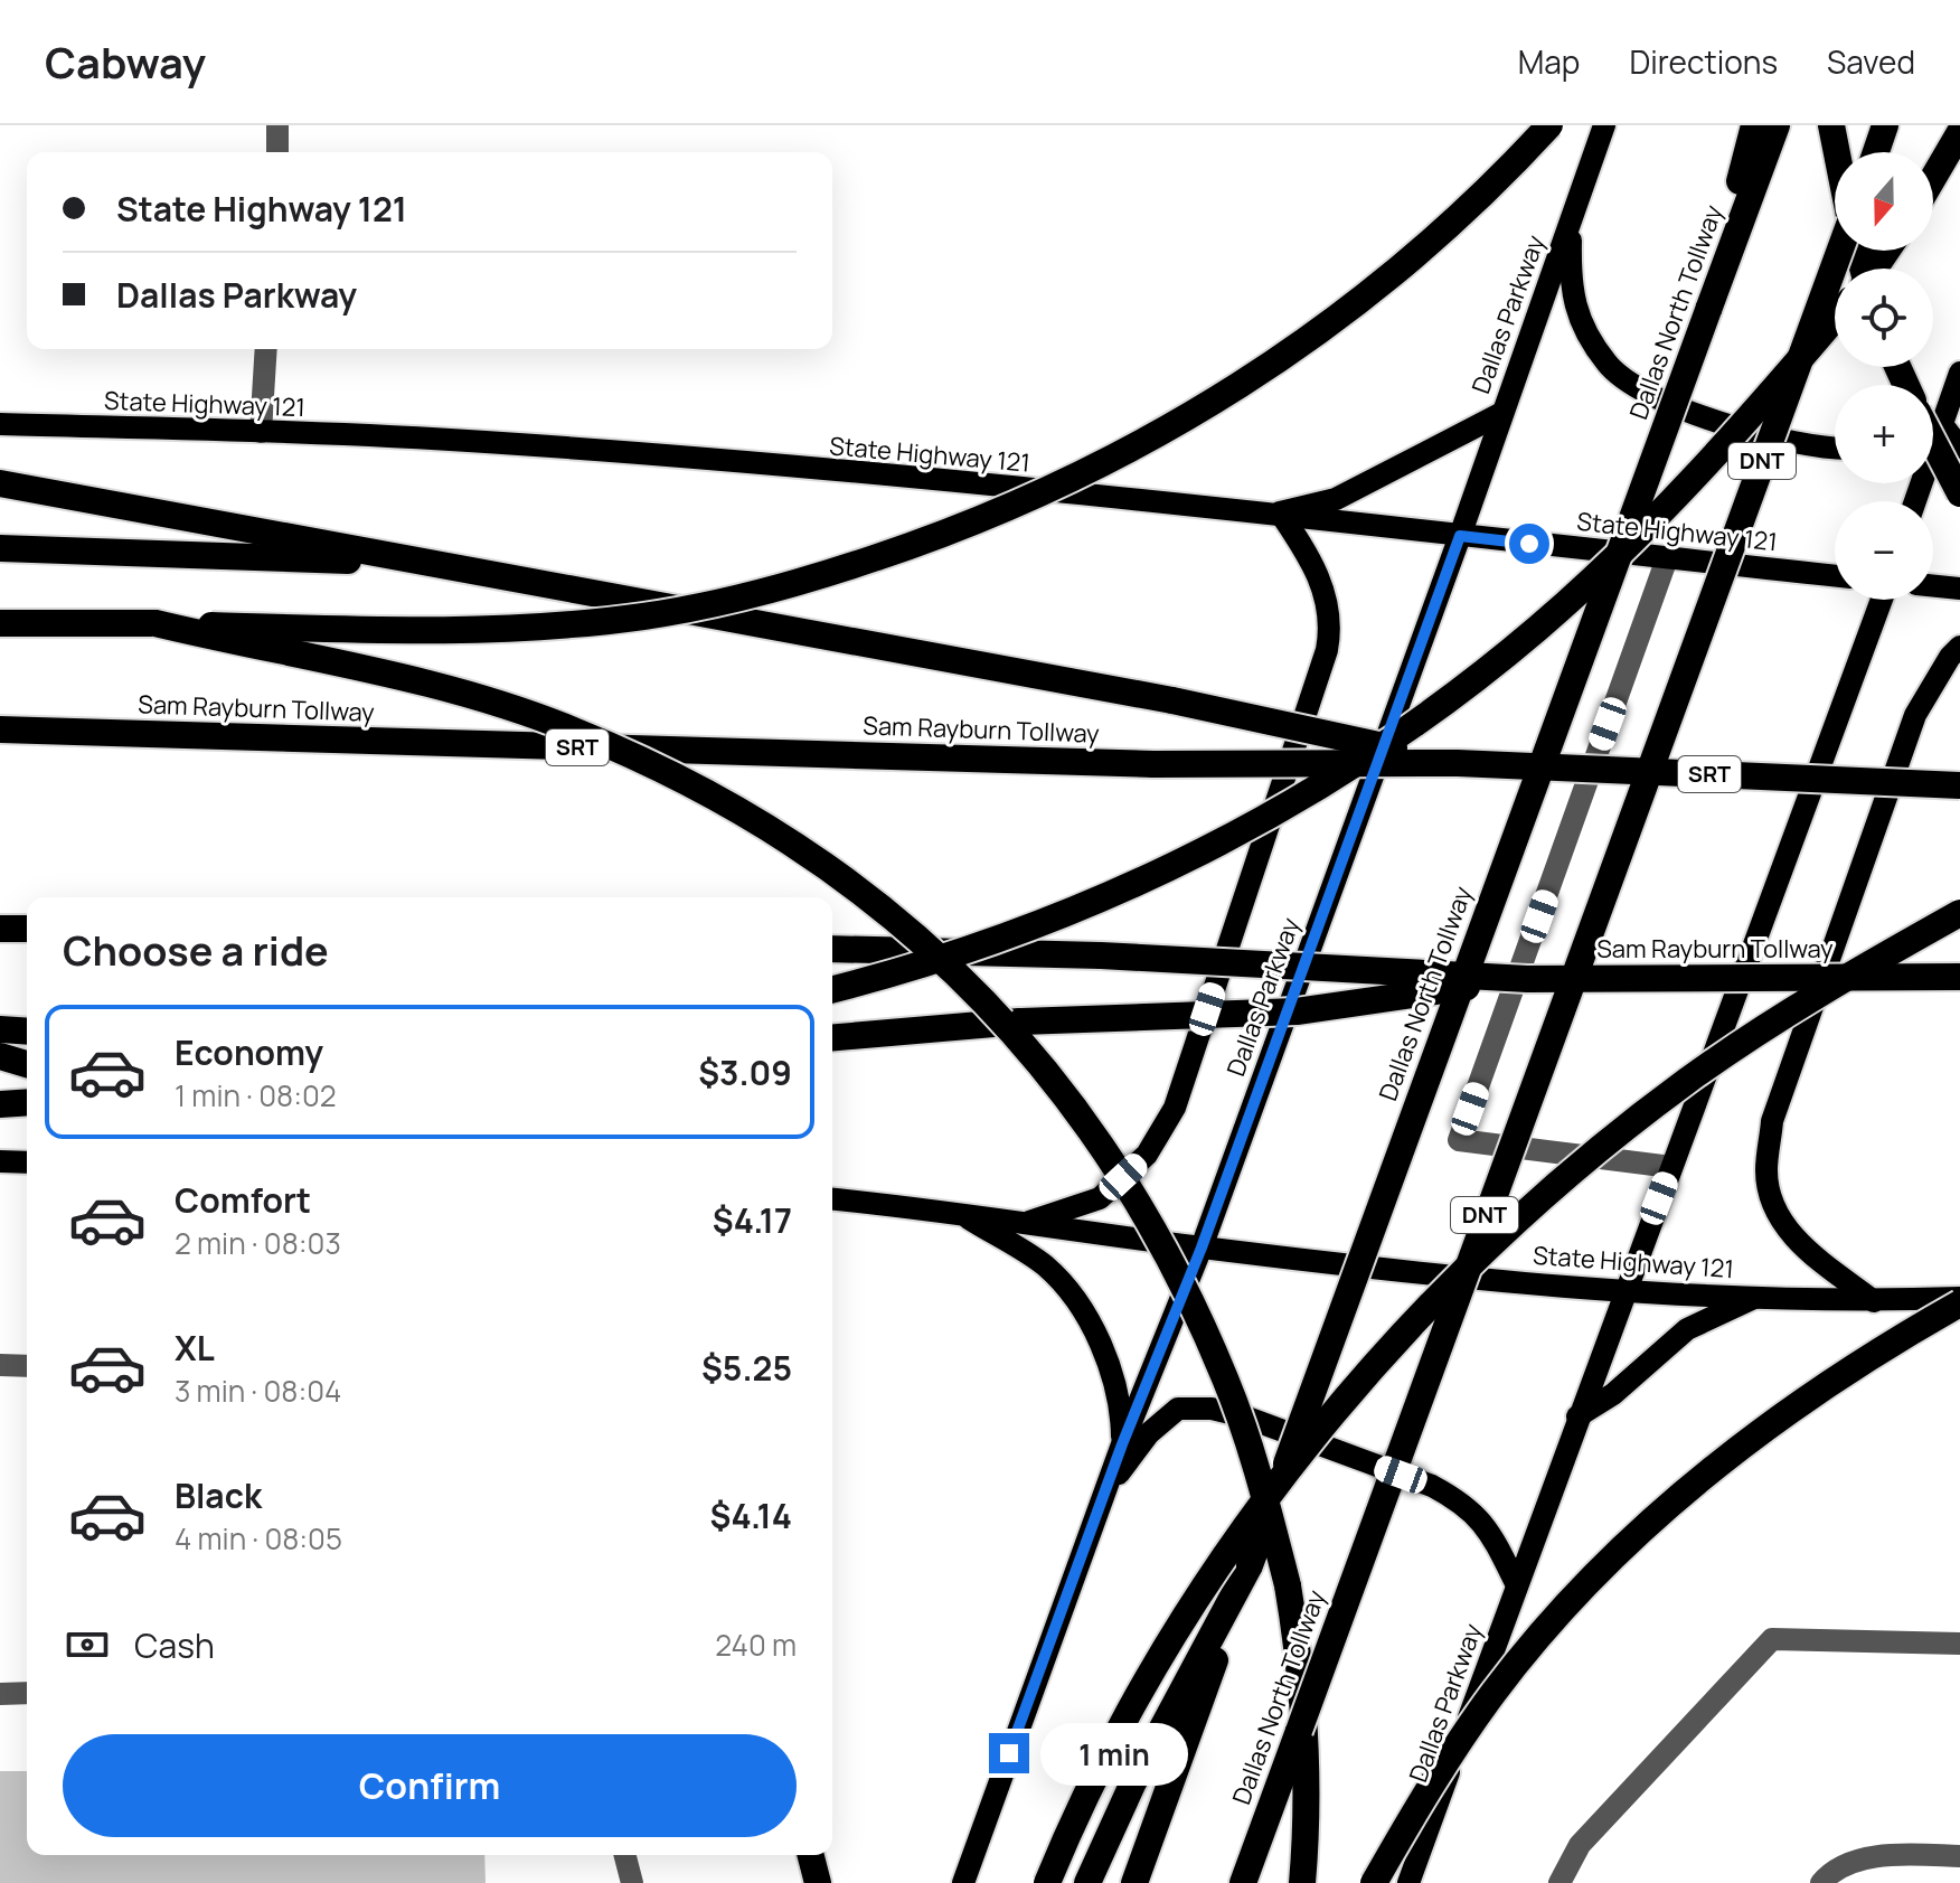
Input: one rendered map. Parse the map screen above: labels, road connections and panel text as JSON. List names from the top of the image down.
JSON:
{
  "streets": {
    "highway": [
      "Dallas North Tollway",
      "DNT",
      "Sam Rayburn Tollway",
      "SRT"
    ],
    "main road": ["Dallas Parkway", "State Highway 121"]
  },
  "crossings": [
    ["Dallas Parkway", "State Highway 121"]
  ],
  "north": "bottom",
  "page": {
    "header": "Cabway",
    "nav": ["Map", "Directions", "Saved"],
    "map_buttons": ["+", "−"],
    "banner": ["State Highway 121", "Dallas Parkway"],
    "heading": "Choose a ride",
    "list": [
      {
        "name": "Economy",
        "note": "1 min · 08:02",
        "value": "$3.09"
      },
      {
        "name": "Comfort",
        "note": "2 min · 08:03",
        "value": "$4.17"
      },
      {
        "name": "XL",
        "note": "3 min · 08:04",
        "value": "$5.25"
      },
      {
        "name": "Black",
        "note": "4 min · 08:05",
        "value": "$4.14"
      }
    ],
    "pay": ["Cash", "240 m"],
    "buttons": "Confirm",
    "bubble": "1 min"
  }
}
